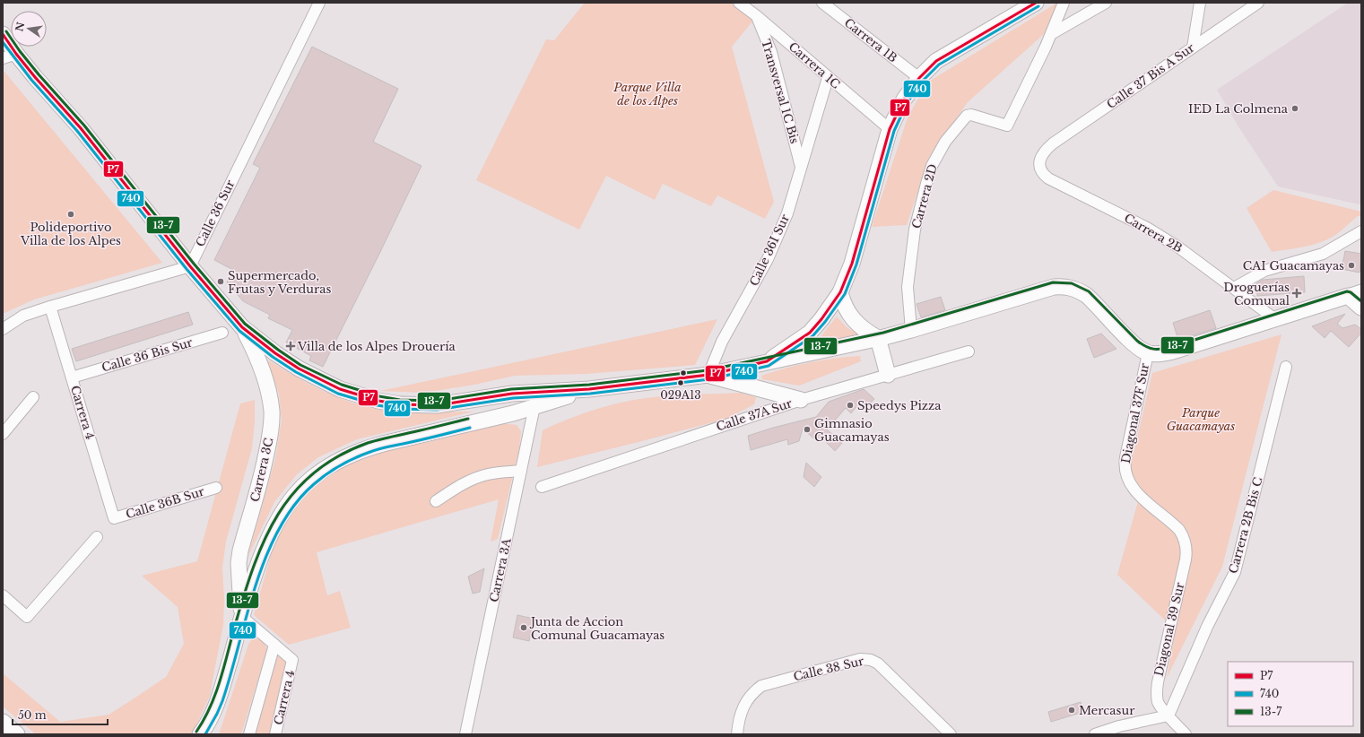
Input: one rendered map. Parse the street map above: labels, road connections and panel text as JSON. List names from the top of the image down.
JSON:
{
  "streets": {
    "main road": ["Carrera 3C"],
    "street": [
      "Carrera 1B",
      "Carrera 1C",
      "Calle 37 Bis A Sur",
      "Transversal 1C Bis",
      "Carrera 2D",
      "Calle 36 Sur",
      "Carrera 2B",
      "Calle 36I Sur",
      "Calle 36 Bis Sur",
      "Carrera 4",
      "Diagonal 37F Sur",
      "Calle 37A Sur",
      "Calle 36B Sur",
      "Carrera 2B Bis C",
      "Carrera 3A",
      "Diagonal 39 Sur",
      "Calle 38 Sur"
    ]
  },
  "crossings": [
    ["Carrera 1C", "Transversal 1C Bis"],
    ["Carrera 1C", "Calle 36I Sur"],
    ["Calle 37 Bis A Sur", "Carrera 2B"],
    ["Transversal 1C Bis", "Calle 36I Sur"],
    ["Calle 36 Bis Sur", "Carrera 4"],
    ["Carrera 4", "Calle 36B Sur"],
    ["Diagonal 37F Sur", "Diagonal 39 Sur"],
    ["Carrera 2B Bis C", "Diagonal 39 Sur"]
  ],
  "parks": ["Parque Villa de los Alpes", "Parque Guacamayas"],
  "places": {
    "other": [
      "IED La Colmena",
      "Polideportivo Villa de los Alpes",
      "CAI Guacamayas",
      "Supermercado, Frutas y Verduras",
      "029A13",
      "Speedys Pizza",
      "Gimnasio Guacamayas",
      "Junta de Accion Comunal Guacamayas",
      "Mercasur"
    ],
    "health": ["Droguerías Comunal", "Villa de los Alpes Drouería"]
  },
  "lines": ["transit line P7", "transit line 740", "transit line 13-7"],
  "legend": ["P7", "740", "13-7"],
  "scale_bar": "50 m",
  "north": "left"
}
